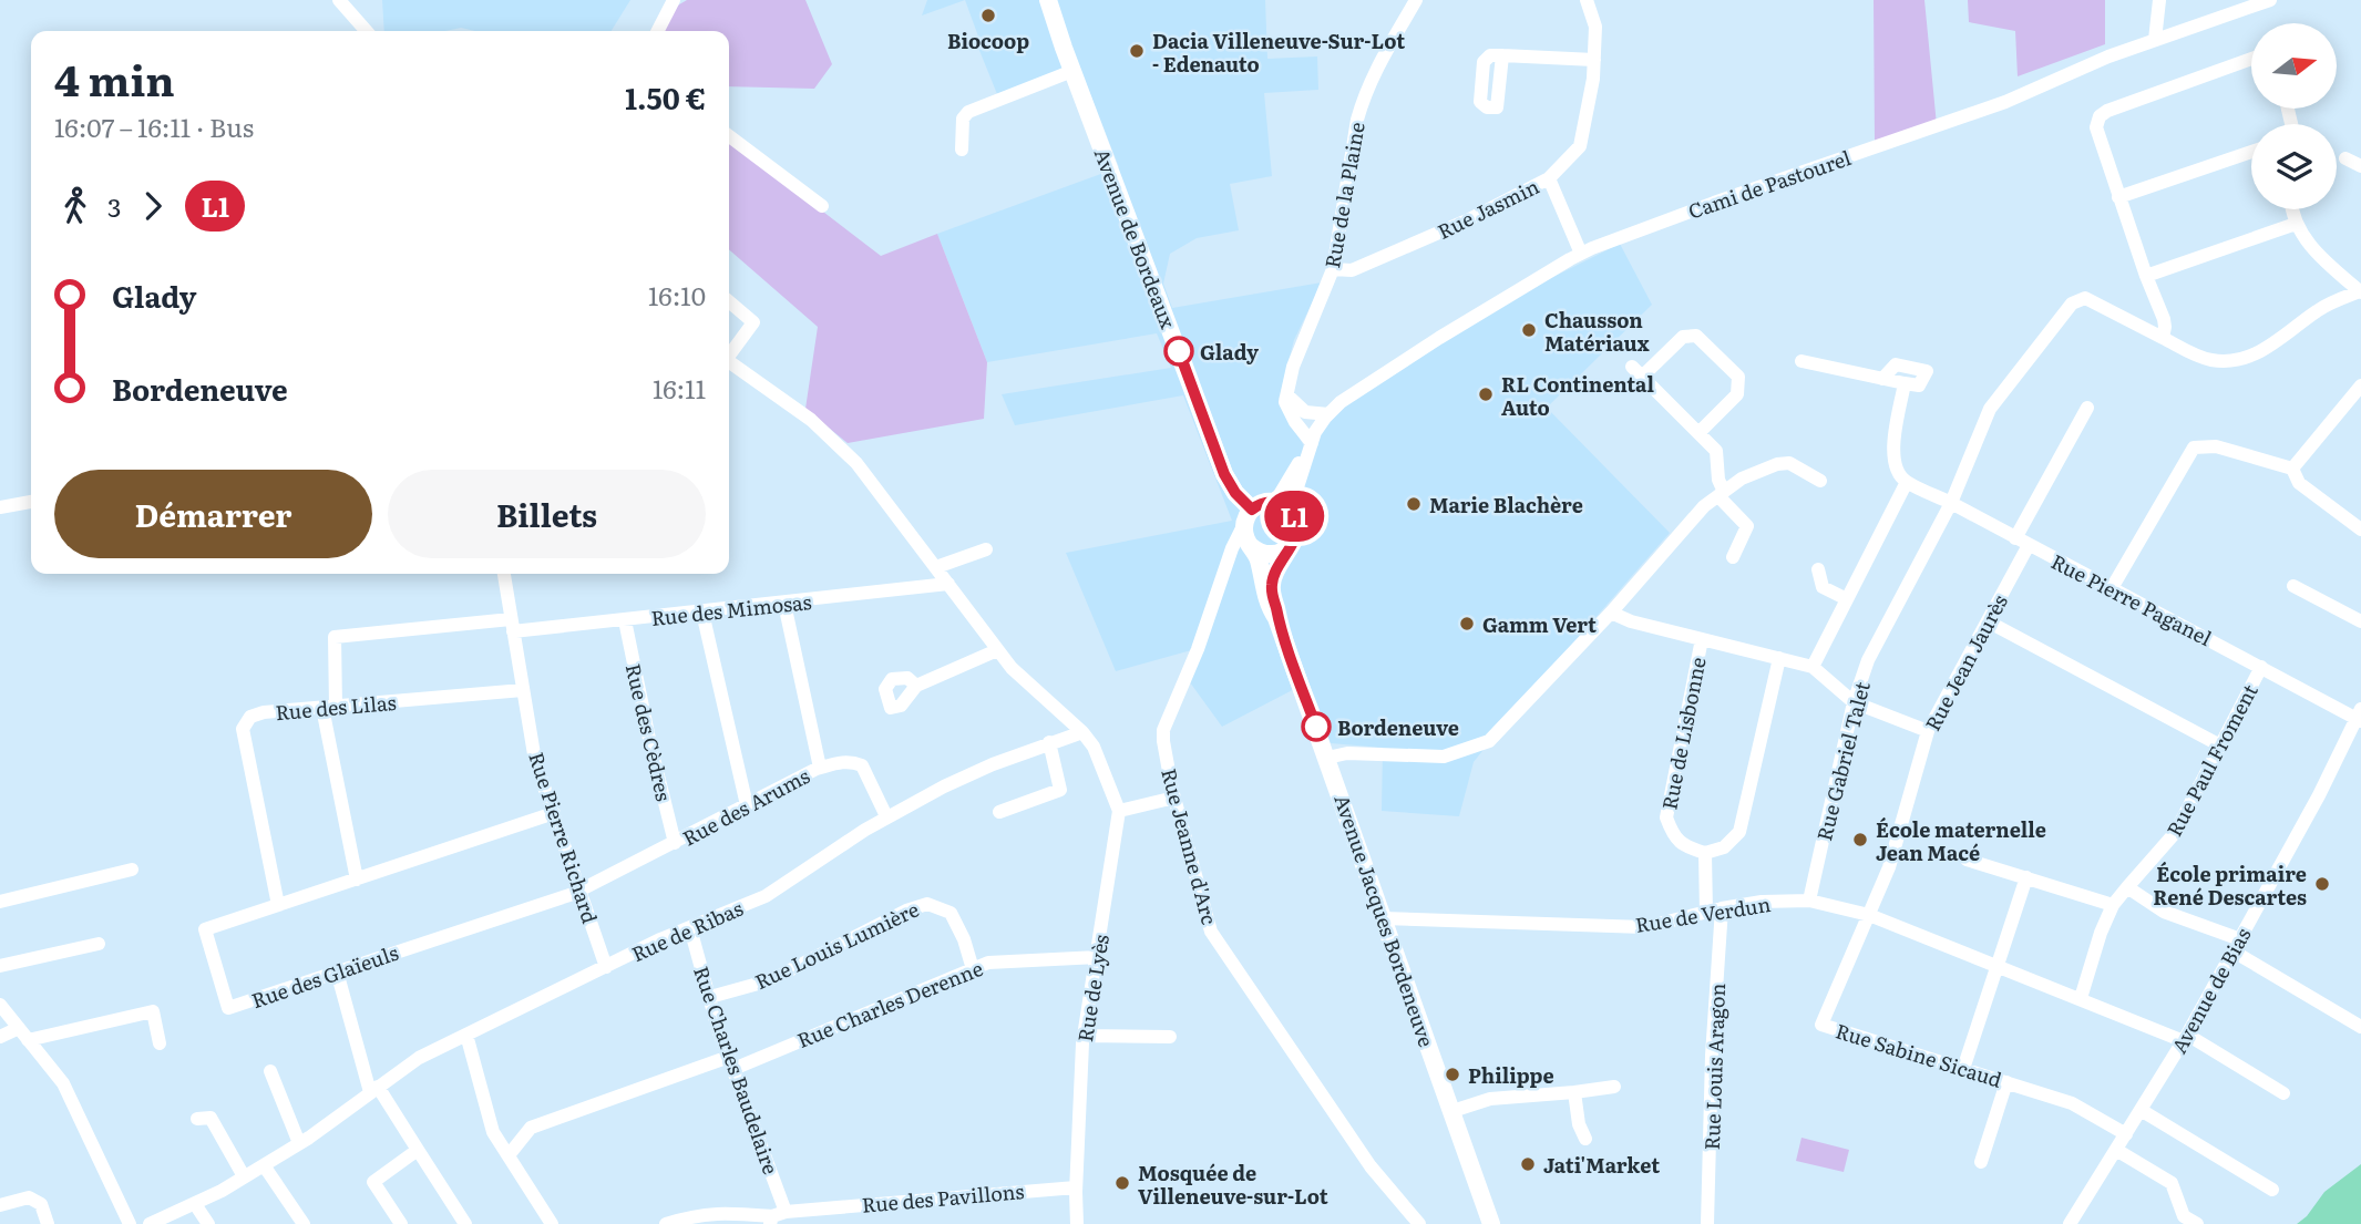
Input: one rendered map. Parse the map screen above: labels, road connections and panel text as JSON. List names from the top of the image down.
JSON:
{
  "streets": {
    "main road": ["Avenue de Bordeaux", "Avenue Jacques Bordeneuve"],
    "street": [
      "Cami de Pastourel",
      "Rue de la Plaine",
      "Rue Jasmin",
      "Rue Pierre Paganel",
      "Rue des Mimosas",
      "Rue Jean Jaurès",
      "Rue des Lilas",
      "Rue des Cèdres",
      "Rue de Lisbonne",
      "Rue Paul Froment",
      "Rue Gabriel Talet",
      "Rue des Arums",
      "Rue Pierre Richard",
      "Rue Jeanne d'Arc",
      "Rue de Verdun",
      "Rue de Ribas",
      "Rue Louis Lumière",
      "Rue des Glaïeuls",
      "Rue de Lyès",
      "Avenue de Bias",
      "Rue Charles Derenne",
      "Rue Sabine Sicaud",
      "Rue Louis Aragon",
      "Rue Charles Baudelaire",
      "Rue des Pavillons"
    ]
  },
  "crossings": [
    ["Cami de Pastourel", "Avenue de Bordeaux"],
    ["Cami de Pastourel", "Rue Jeanne d'Arc"],
    ["Cami de Pastourel", "Avenue Jacques Bordeneuve"],
    ["Rue de la Plaine", "Rue Jasmin"],
    ["Avenue de Bordeaux", "Rue Jeanne d'Arc"],
    ["Avenue de Bordeaux", "Avenue Jacques Bordeneuve"],
    ["Rue Pierre Paganel", "Rue Jean Jaurès"],
    ["Rue Pierre Paganel", "Rue Paul Froment"],
    ["Rue Pierre Paganel", "Rue Gabriel Talet"],
    ["Rue Pierre Paganel", "Avenue de Bias"],
    ["Rue des Mimosas", "Rue des Lilas"],
    ["Rue des Mimosas", "Rue des Cèdres"],
    ["Rue des Mimosas", "Rue Pierre Richard"],
    ["Rue des Mimosas", "Rue des Glaïeuls"],
    ["Rue Jean Jaurès", "Rue de Verdun"],
    ["Rue Jean Jaurès", "Rue Sabine Sicaud"],
    ["Rue des Lilas", "Rue Pierre Richard"],
    ["Rue des Lilas", "Rue des Glaïeuls"],
    ["Rue des Cèdres", "Rue des Arums"],
    ["Rue Gabriel Talet", "Rue de Verdun"],
    ["Rue des Arums", "Rue Pierre Richard"],
    ["Rue des Arums", "Rue de Ribas"],
    ["Rue des Arums", "Rue des Glaïeuls"],
    ["Rue Pierre Richard", "Rue de Ribas"],
    ["Rue Pierre Richard", "Rue des Glaïeuls"],
    ["Rue Jeanne d'Arc", "Avenue Jacques Bordeneuve"],
    ["Rue de Verdun", "Avenue Jacques Bordeneuve"],
    ["Rue de Verdun", "Avenue de Bias"],
    ["Rue de Verdun", "Rue Sabine Sicaud"],
    ["Rue de Verdun", "Rue Louis Aragon"],
    ["Rue de Ribas", "Rue Charles Baudelaire"],
    ["Rue Louis Lumière", "Rue Charles Derenne"],
    ["Rue Louis Lumière", "Rue Charles Baudelaire"],
    ["Rue de Lyès", "Rue Charles Derenne"],
    ["Rue de Lyès", "Rue des Pavillons"],
    ["Avenue de Bias", "Rue Sabine Sicaud"],
    ["Rue Charles Derenne", "Rue Charles Baudelaire"],
    ["Rue Charles Baudelaire", "Rue des Pavillons"]
  ],
  "places": [
    "Biocoop",
    "Dacia Villeneuve-Sur-Lot - Edenauto",
    "Chausson Matériaux",
    "Glady",
    "RL Continental Auto",
    "Marie Blachère",
    "Gamm Vert",
    "Bordeneuve",
    "École maternelle Jean Macé",
    "École primaire René Descartes",
    "Philippe",
    "Jati'Market",
    "Mosquée de Villeneuve-sur-Lot"
  ],
  "lines": ["bus line L1"],
  "north": "right",
  "page": {
    "on_map": "L1",
    "heading": ["4 min", "16:07 – 16:11 · Bus", "1.50 €"],
    "legs": ["3", "L1"],
    "list": [
      {
        "name": "Glady",
        "value": "16:10"
      },
      {
        "name": "Bordeneuve",
        "value": "16:11"
      }
    ],
    "buttons": ["Démarrer", "Billets"]
  }
}
